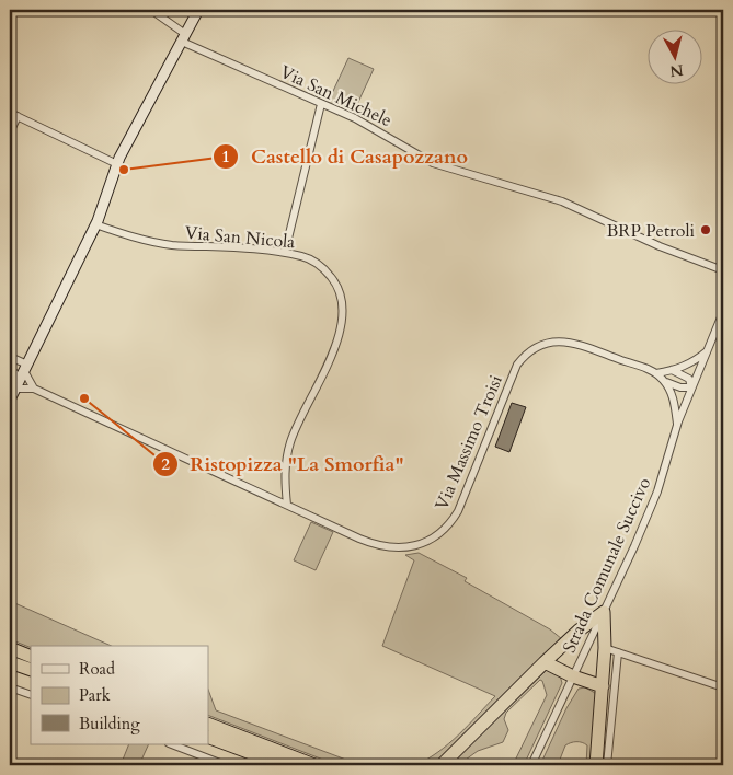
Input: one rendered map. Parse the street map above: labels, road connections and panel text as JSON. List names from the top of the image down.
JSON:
{
  "streets": {
    "street": [
      "Via San Michele",
      "Via San Nicola",
      "Via Massimo Troisi",
      "Strada Comunale Succivo"
    ]
  },
  "crossings": [
    ["Via San Nicola", "Via Massimo Troisi"],
    ["Via Massimo Troisi", "Strada Comunale Succivo"]
  ],
  "places": ["Castello di Casapozzano", "BRP Petroli", "Ristopizza \"La Smorfia\""],
  "legend": ["Road", "Park", "Building"],
  "north": "bottom"
}
